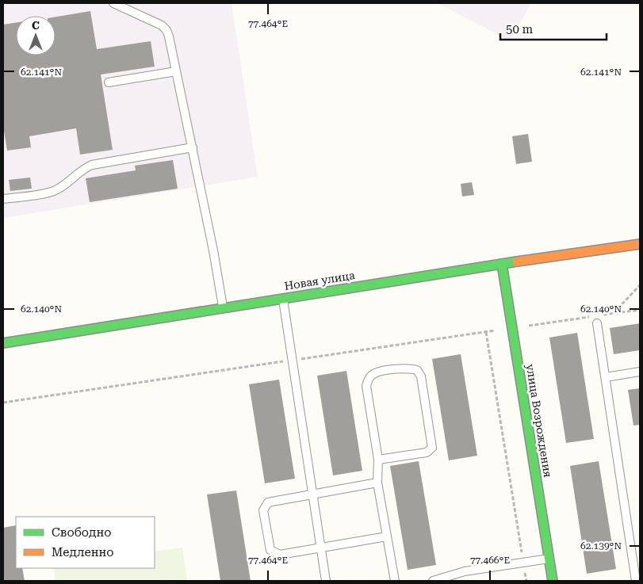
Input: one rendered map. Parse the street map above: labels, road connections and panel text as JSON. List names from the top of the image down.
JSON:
{
  "streets": {
    "street": ["Новая улица", "улица Возрождения"]
  },
  "crossings": [
    ["Новая улица", "улица Возрождения"]
  ],
  "legend": ["Свободно", "Медленно"],
  "scale_bar": "50 m",
  "north": "top",
  "coordinates": [
    "77.464°E",
    "62.141°N",
    "62.140°N",
    "62.139°N",
    "77.466°E"
  ]
}
